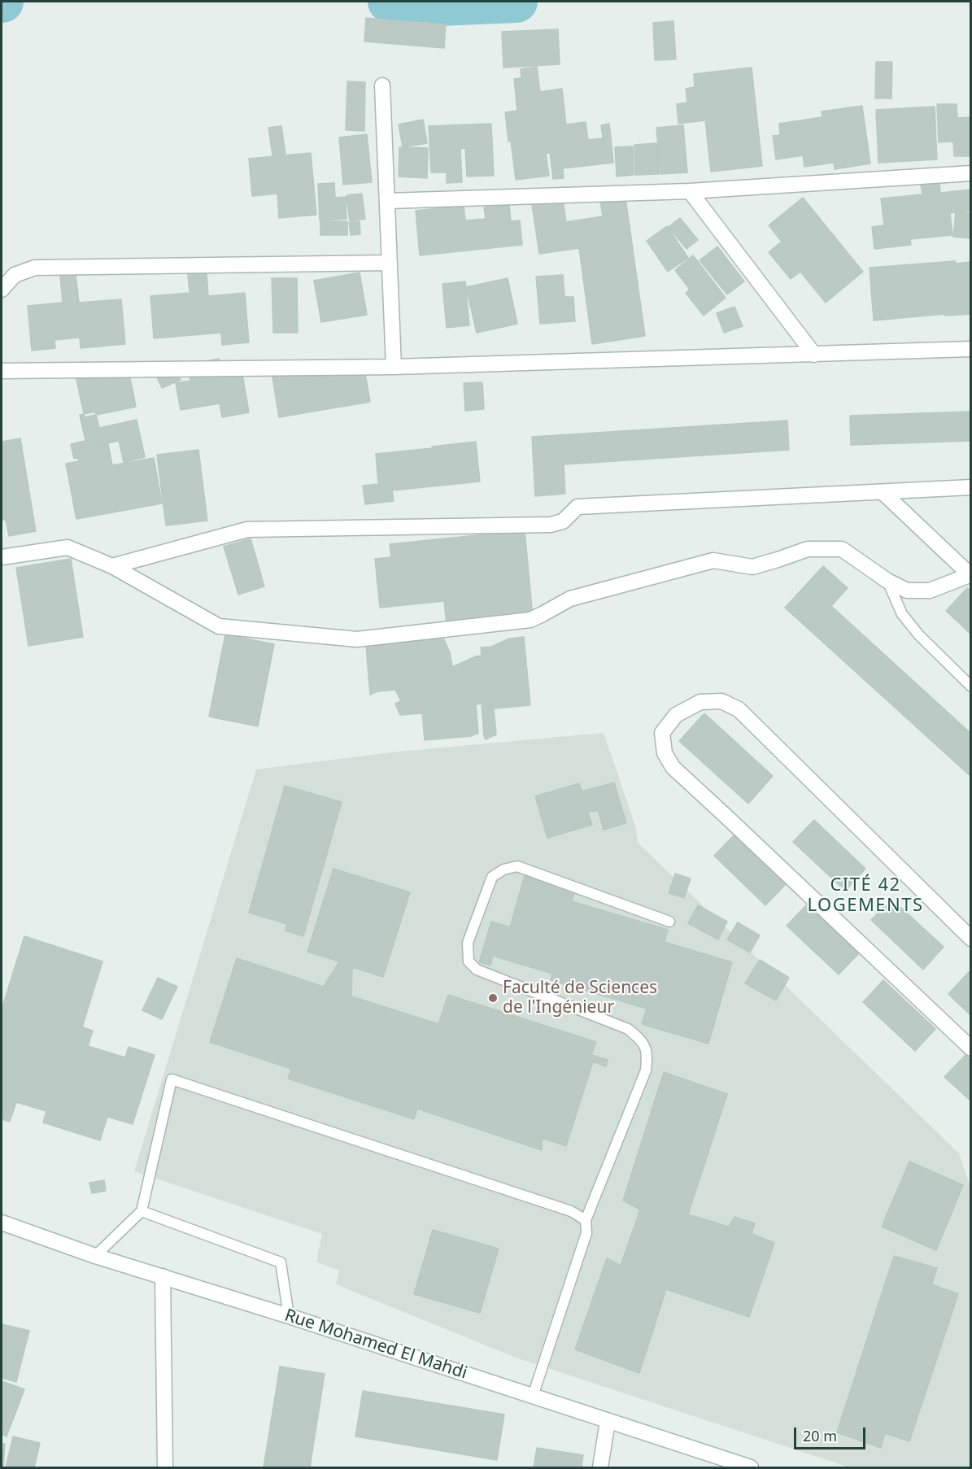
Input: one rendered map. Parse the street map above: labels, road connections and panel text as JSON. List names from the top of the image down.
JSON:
{
  "streets": {
    "street": ["Rue Mohamed El Mahdi"]
  },
  "districts": ["CITÉ 42 LOGEMENTS"],
  "places": ["Faculté de Sciences de l'Ingénieur"],
  "scale_bar": "20 m"
}
